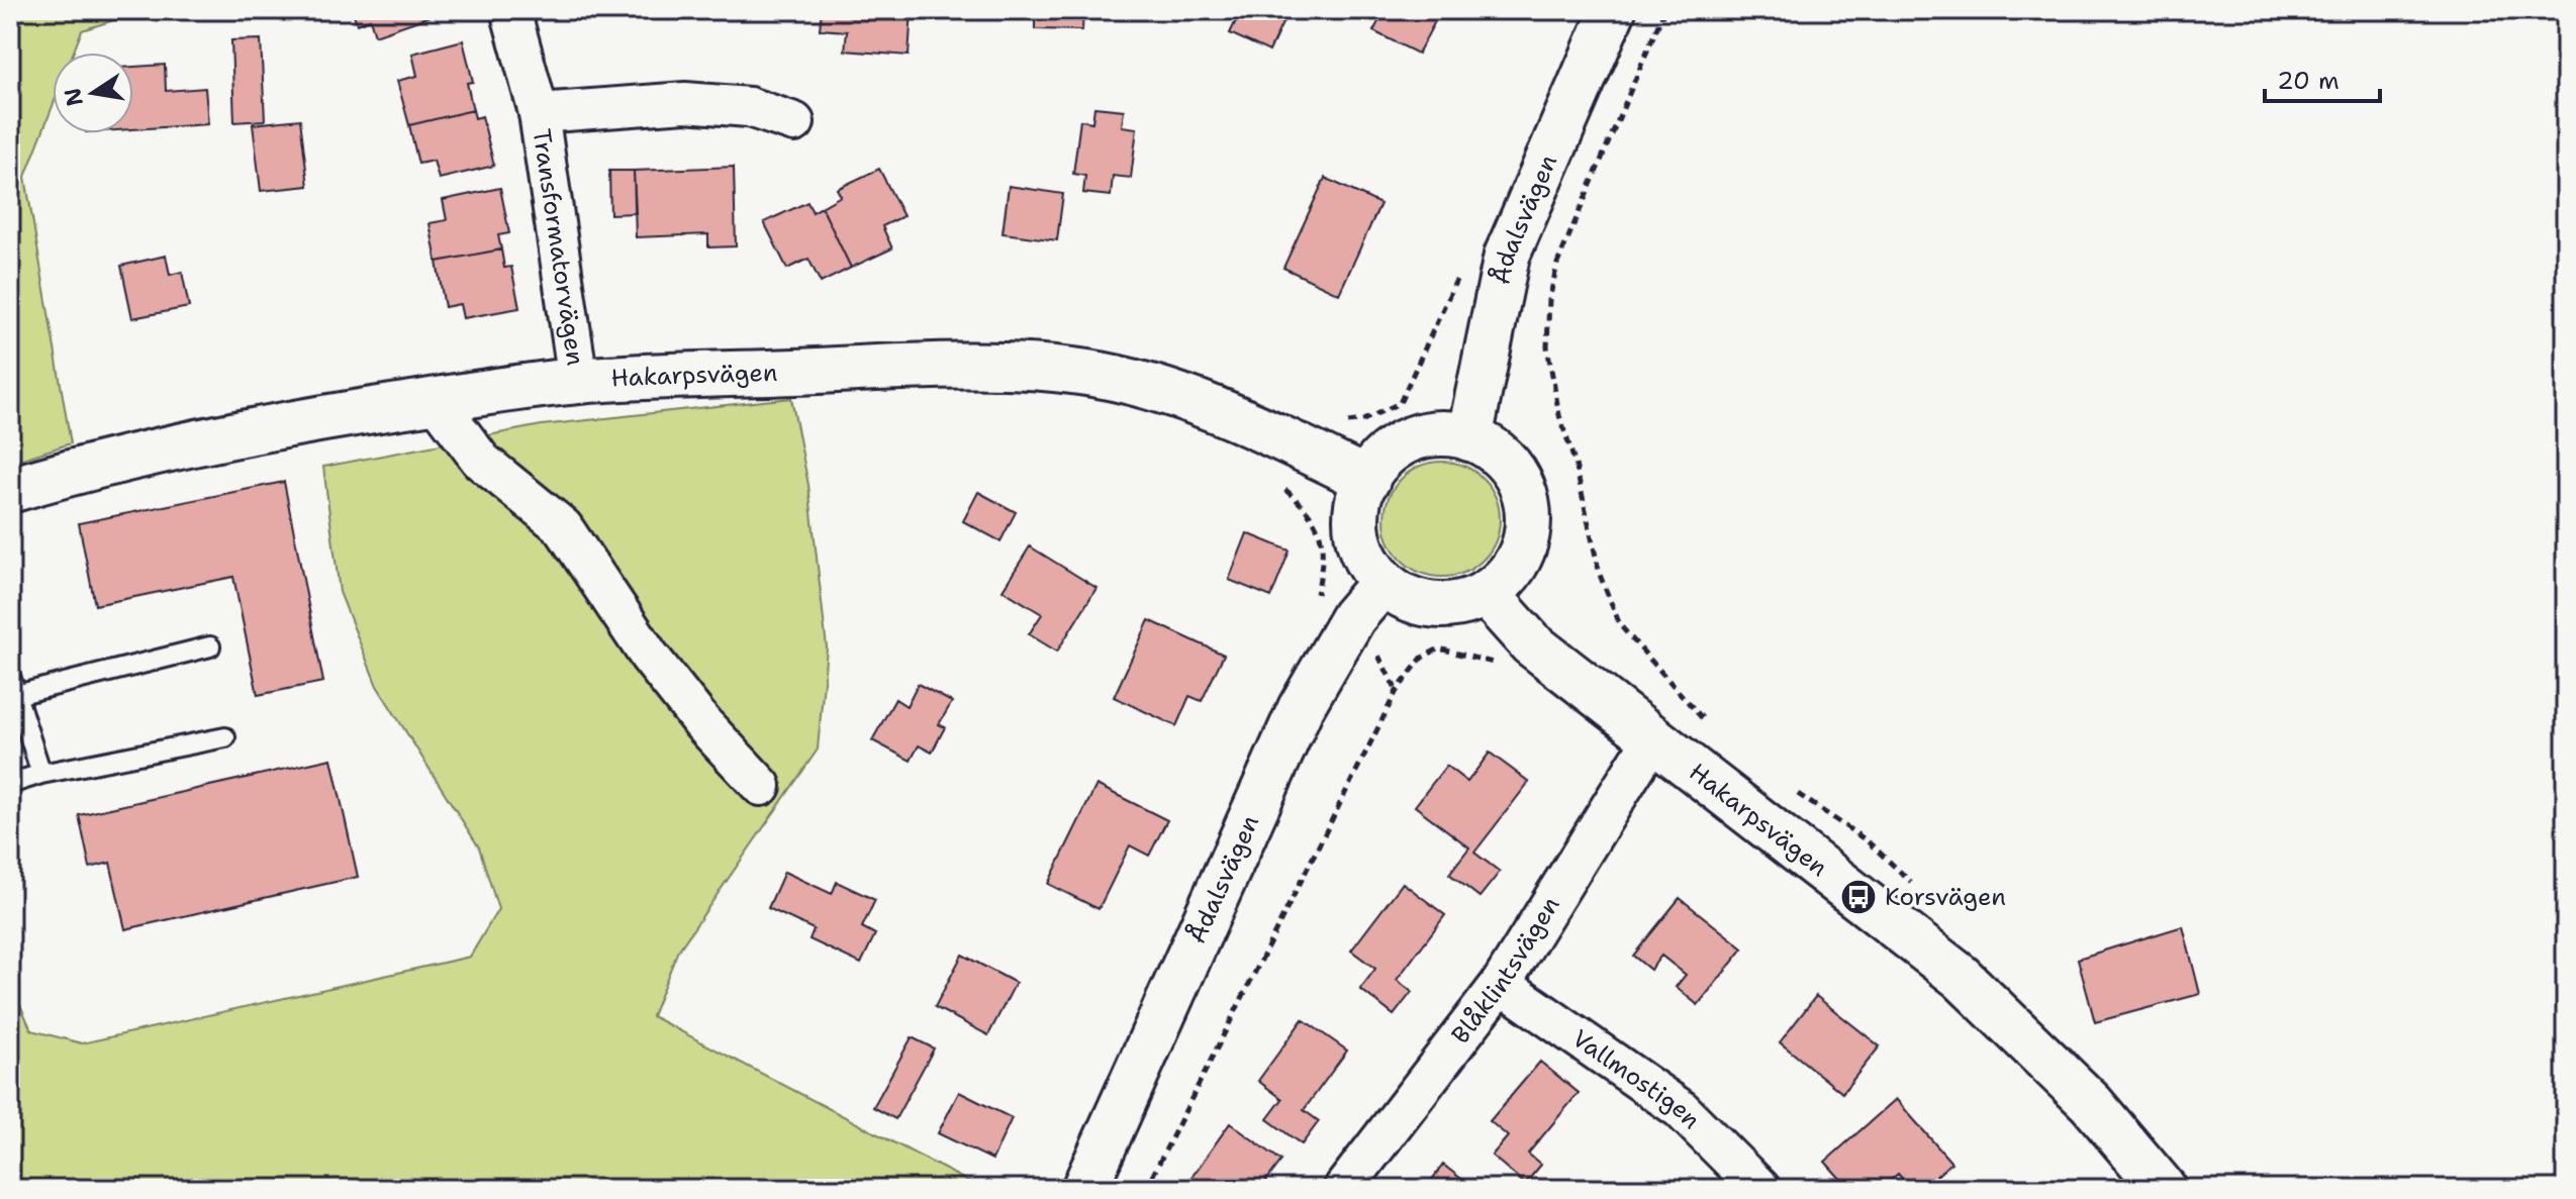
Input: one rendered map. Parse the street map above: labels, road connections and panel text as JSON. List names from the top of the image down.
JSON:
{
  "streets": {
    "street": [
      "Ådalsvägen",
      "Transformatorvägen",
      "Hakarpsvägen",
      "Blåklintsvägen",
      "Vallmostigen"
    ]
  },
  "crossings": [
    ["Ådalsvägen", "Hakarpsvägen"],
    ["Transformatorvägen", "Hakarpsvägen"],
    ["Hakarpsvägen", "Blåklintsvägen"],
    ["Blåklintsvägen", "Vallmostigen"]
  ],
  "places": {
    "bus stop": ["Korsvägen"]
  },
  "scale_bar": "20 m",
  "north": "left"
}
